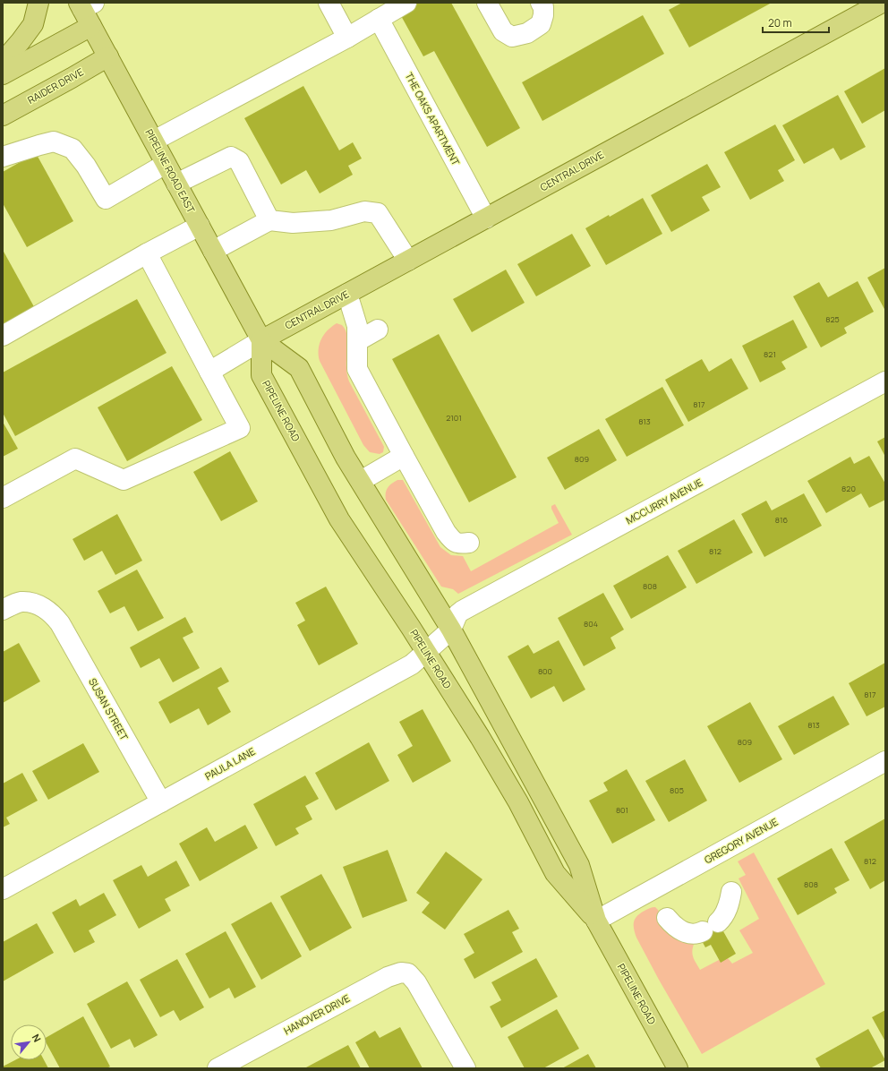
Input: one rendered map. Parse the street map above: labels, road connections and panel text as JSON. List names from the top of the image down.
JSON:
{
  "streets": {
    "main road": [
      "RAIDER DRIVE",
      "PIPELINE ROAD EAST",
      "CENTRAL DRIVE",
      "PIPELINE ROAD"
    ],
    "street": [
      "THE OAKS APARTMENT",
      "MCCURRY AVENUE",
      "SUSAN STREET",
      "PAULA LANE",
      "GREGORY AVENUE",
      "HANOVER DRIVE"
    ]
  },
  "crossings": [
    ["RAIDER DRIVE", "PIPELINE ROAD EAST"],
    ["THE OAKS APARTMENT", "CENTRAL DRIVE"],
    ["PIPELINE ROAD EAST", "CENTRAL DRIVE"],
    ["PIPELINE ROAD EAST", "PIPELINE ROAD"],
    ["CENTRAL DRIVE", "PIPELINE ROAD"],
    ["PIPELINE ROAD", "MCCURRY AVENUE"],
    ["PIPELINE ROAD", "PAULA LANE"],
    ["PIPELINE ROAD", "GREGORY AVENUE"],
    ["MCCURRY AVENUE", "PAULA LANE"],
    ["SUSAN STREET", "PAULA LANE"]
  ],
  "house_numbers": [
    "825",
    "821",
    "817",
    "2101",
    "813",
    "809",
    "820",
    "816",
    "812",
    "808",
    "804",
    "800",
    "817",
    "813",
    "809",
    "805",
    "801",
    "812",
    "808"
  ],
  "scale_bar": "20 m",
  "north": "top right"
}
